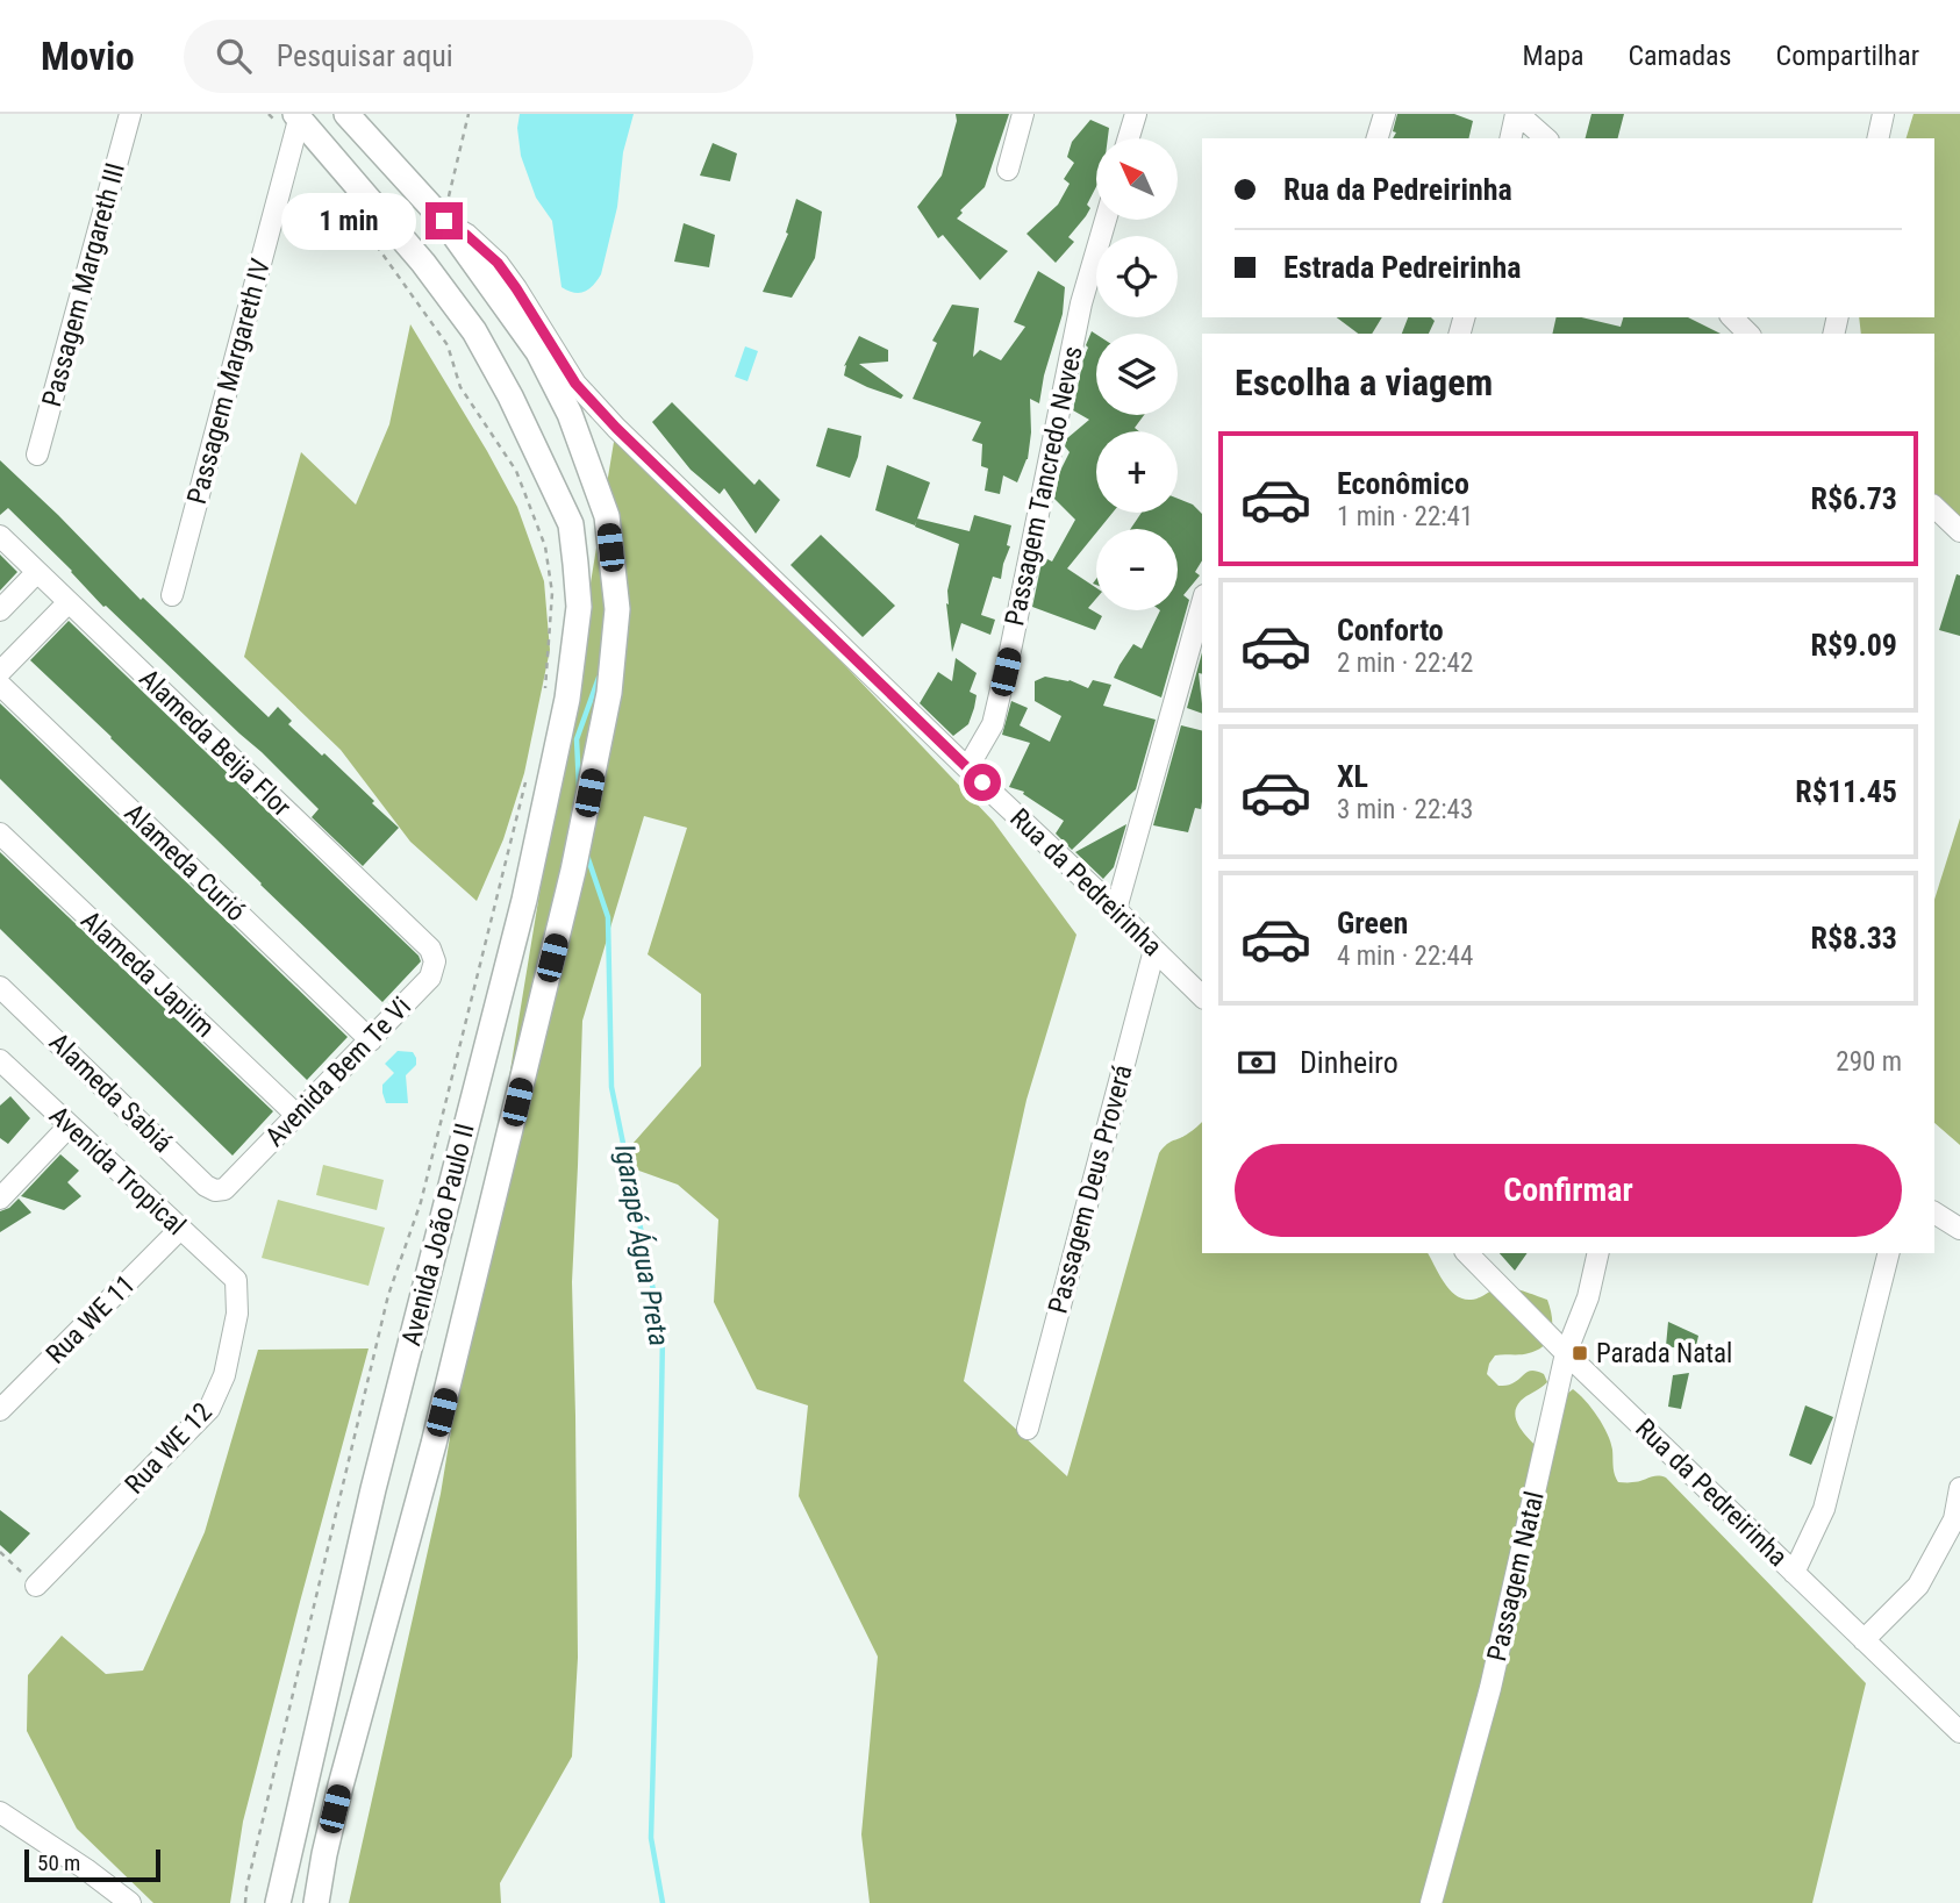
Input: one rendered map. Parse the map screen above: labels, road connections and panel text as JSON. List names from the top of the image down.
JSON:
{
  "streets": {
    "main road": ["Avenida João Paulo II"],
    "street": [
      "Passagem Margareth III",
      "Passagem Margareth IV",
      "Passagem Tancredo Neves",
      "Alameda Beija Flor",
      "Alameda Curió",
      "Rua da Pedreirinha",
      "Alameda Japiim",
      "Avenida Bem Te Vi",
      "Alameda Sabiá",
      "Avenida Tropical",
      "Passagem Deus Proverá",
      "Rua WE 11",
      "Rua WE 12",
      "Passagem Natal"
    ]
  },
  "crossings": [
    ["Passagem Margareth IV", "Avenida João Paulo II"],
    ["Passagem Tancredo Neves", "Rua da Pedreirinha"],
    ["Alameda Beija Flor", "Avenida Bem Te Vi"],
    ["Alameda Curió", "Avenida Bem Te Vi"],
    ["Rua da Pedreirinha", "Passagem Deus Proverá"],
    ["Rua da Pedreirinha", "Avenida João Paulo II"],
    ["Rua da Pedreirinha", "Passagem Natal"],
    ["Alameda Japiim", "Avenida Bem Te Vi"],
    ["Avenida Bem Te Vi", "Alameda Sabiá"],
    ["Avenida Tropical", "Rua WE 11"],
    ["Avenida Tropical", "Rua WE 12"]
  ],
  "water": ["Igarapé Água Preta"],
  "places": {
    "transit": ["Parada Natal"]
  },
  "scale_bar": "50 m",
  "north": "top left",
  "page": {
    "header": "Movio",
    "search": "Pesquisar aqui",
    "nav": ["Mapa", "Camadas", "Compartilhar"],
    "map_buttons": ["+", "−"],
    "banner": ["Rua da Pedreirinha", "Estrada Pedreirinha"],
    "bubble": "1 min",
    "heading": "Escolha a viagem",
    "list": [
      {
        "name": "Econômico",
        "note": "1 min · 22:41",
        "value": "R$6.73"
      },
      {
        "name": "Conforto",
        "note": "2 min · 22:42",
        "value": "R$9.09"
      },
      {
        "name": "XL",
        "note": "3 min · 22:43",
        "value": "R$11.45"
      },
      {
        "name": "Green",
        "note": "4 min · 22:44",
        "value": "R$8.33"
      }
    ],
    "pay": ["Dinheiro", "290 m"],
    "buttons": "Confirmar",
    "scale": "50 m"
  }
}
